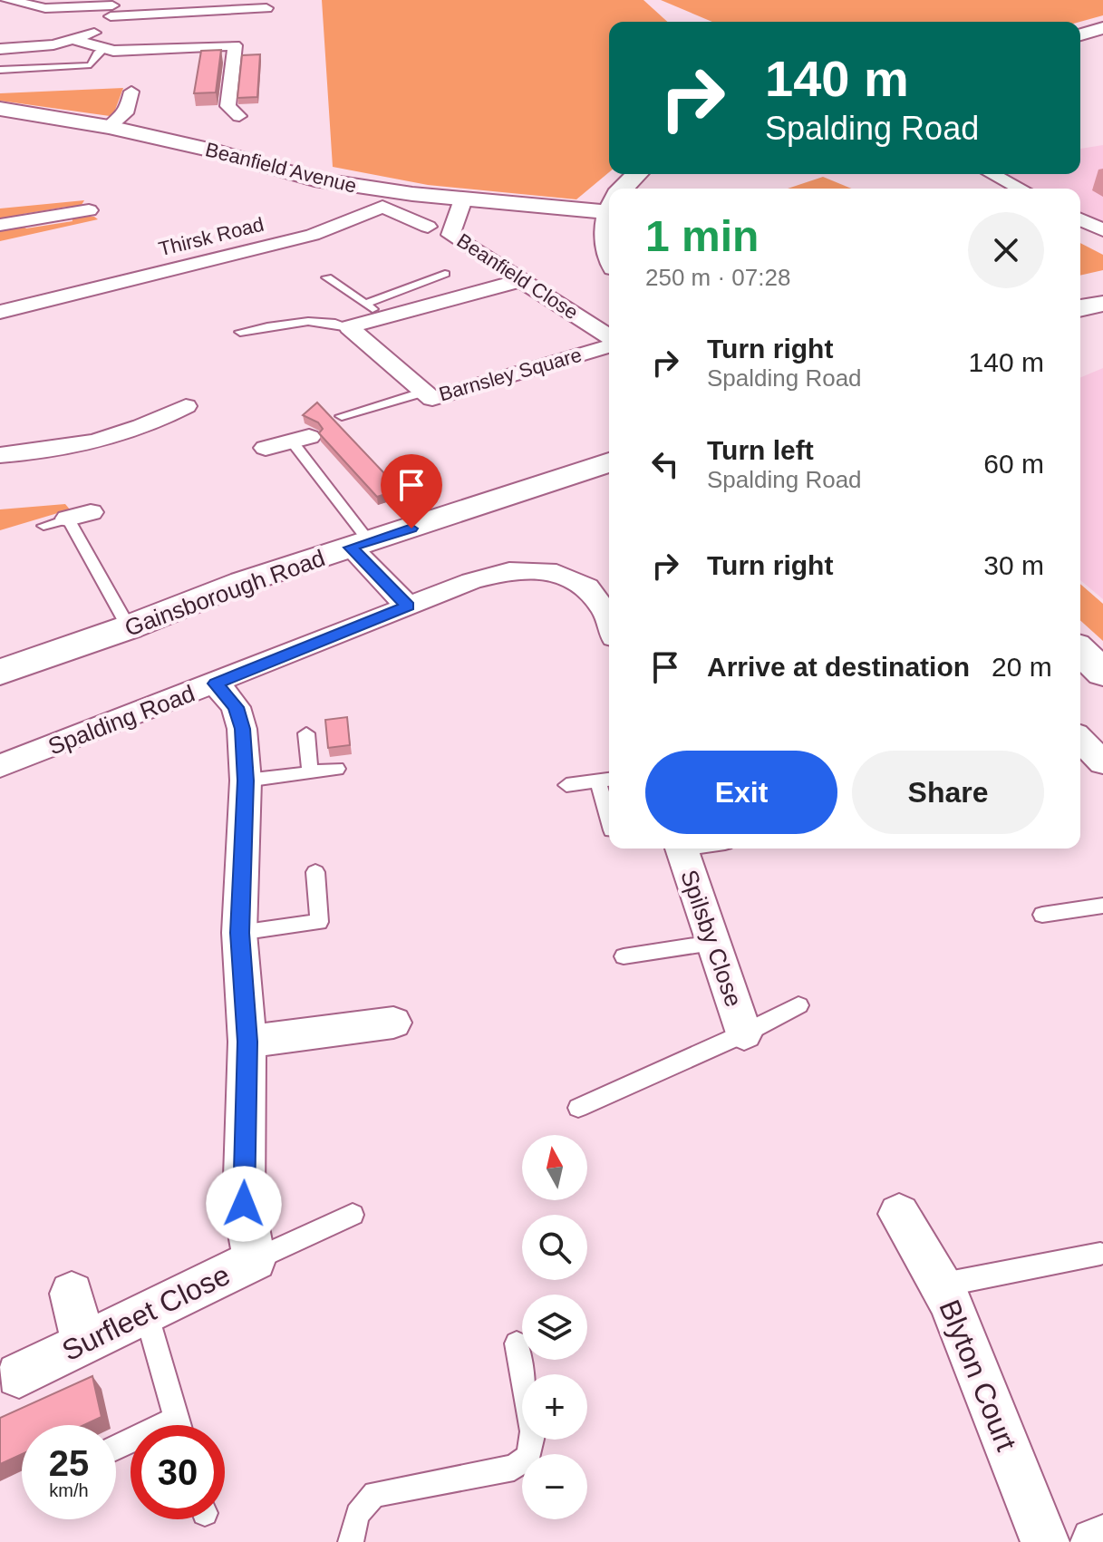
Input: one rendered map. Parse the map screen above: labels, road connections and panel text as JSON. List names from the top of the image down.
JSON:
{
  "streets": {
    "street": [
      "Beanfield Avenue",
      "Thirsk Road",
      "Beanfield Close",
      "Barnsley Square",
      "Gainsborough Road",
      "Spalding Road",
      "Spilsby Close",
      "Surfleet Close",
      "Blyton Court"
    ]
  },
  "crossings": [
    ["Beanfield Avenue", "Beanfield Close"],
    ["Spalding Road", "Surfleet Close"]
  ],
  "north": "top",
  "page": {
    "turn": ["140 m", "Spalding Road"],
    "heading": ["1 min", "250 m · 07:28"],
    "list": [
      {
        "name": "Turn right",
        "note": "Spalding Road",
        "value": "140 m"
      },
      {
        "name": "Turn left",
        "note": "Spalding Road",
        "value": "60 m"
      },
      {
        "name": "Turn right",
        "value": "30 m"
      },
      {
        "name": "Arrive at destination",
        "value": "20 m"
      }
    ],
    "buttons": ["Exit", "Share"],
    "map_buttons": ["+", "−"],
    "speed": "25 km/h",
    "limit": "30"
  }
}
